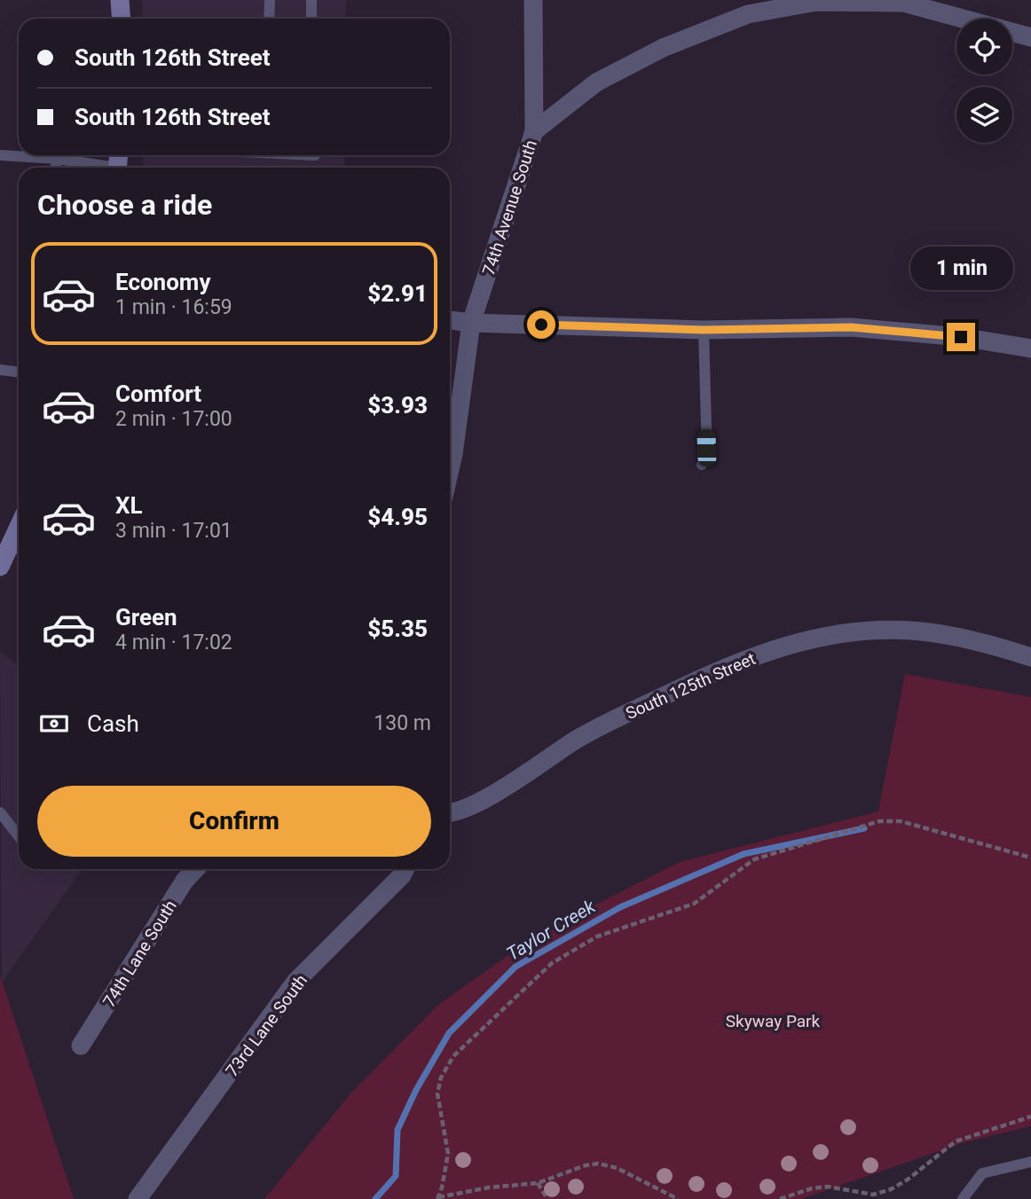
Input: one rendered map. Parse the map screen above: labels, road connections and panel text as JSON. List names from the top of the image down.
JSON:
{
  "streets": {
    "street": [
      "74th Avenue South",
      "South 125th Street",
      "74th Lane South",
      "73rd Lane South"
    ]
  },
  "water": ["Taylor Creek"],
  "parks": ["Skyway Park"],
  "page": {
    "banner": ["South 126th Street", "South 126th Street"],
    "heading": "Choose a ride",
    "list": [
      {
        "name": "Economy",
        "note": "1 min · 16:59",
        "value": "$2.91"
      },
      {
        "name": "Comfort",
        "note": "2 min · 17:00",
        "value": "$3.93"
      },
      {
        "name": "XL",
        "note": "3 min · 17:01",
        "value": "$4.95"
      },
      {
        "name": "Green",
        "note": "4 min · 17:02",
        "value": "$5.35"
      }
    ],
    "bubble": "1 min",
    "pay": ["Cash", "130 m"],
    "buttons": "Confirm"
  }
}
